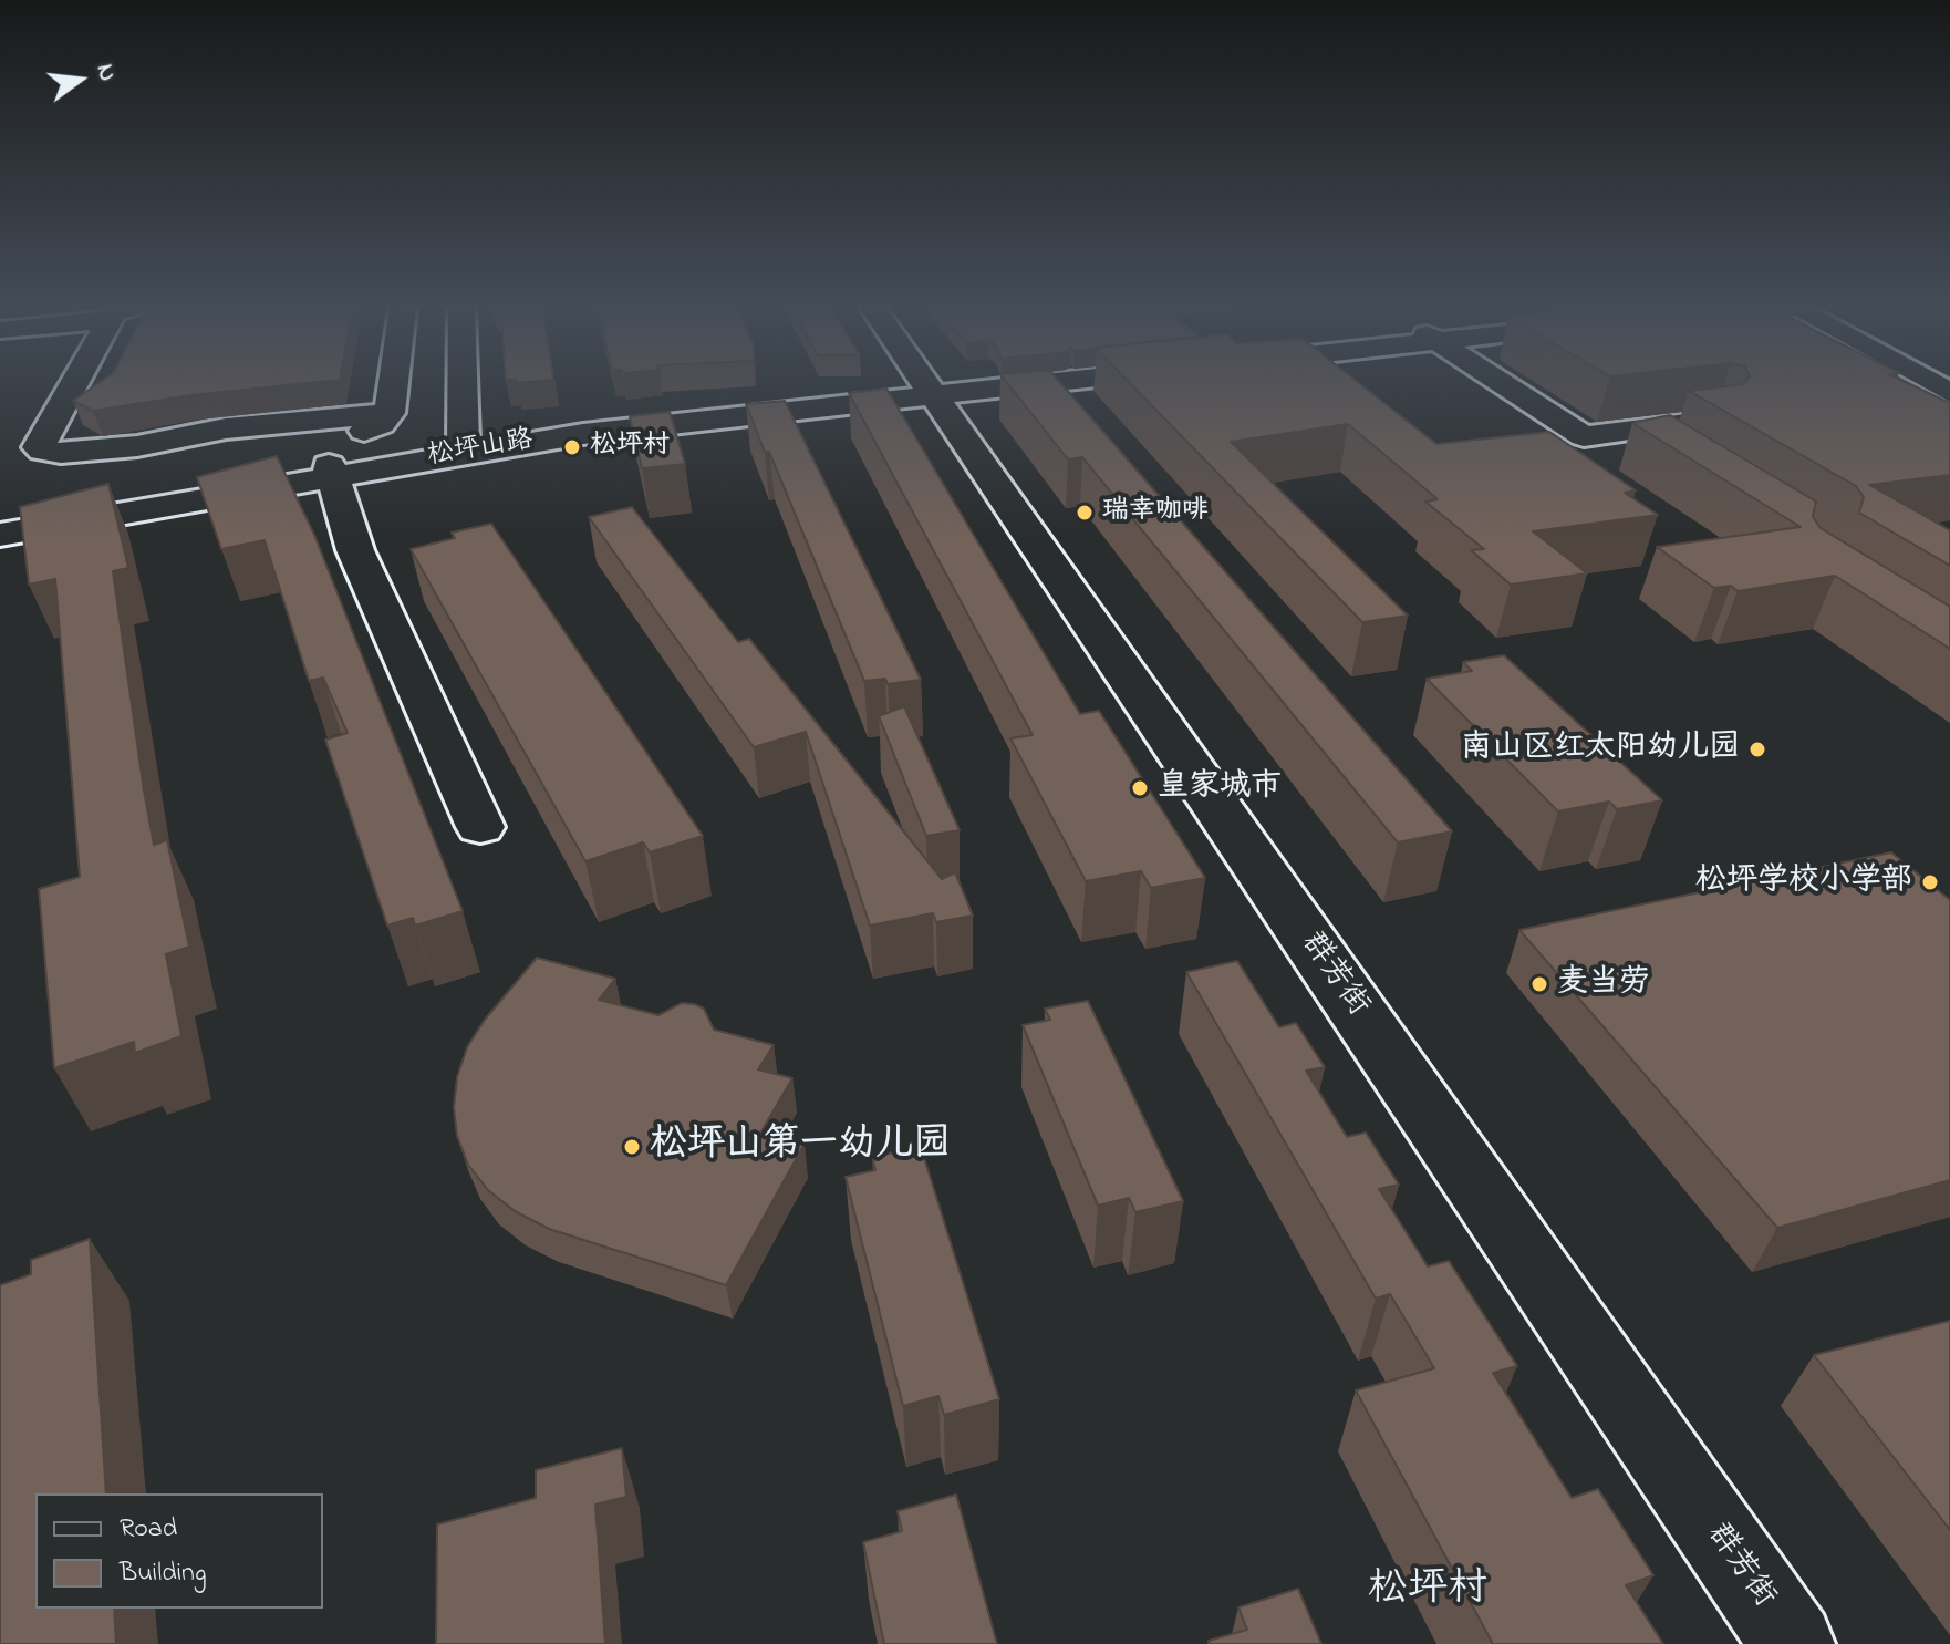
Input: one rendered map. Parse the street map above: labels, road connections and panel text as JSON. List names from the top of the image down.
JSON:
{
  "streets": {
    "street": ["松坪山路", "群芳街"]
  },
  "crossings": [
    ["松坪山路", "群芳街"]
  ],
  "districts": ["松坪村"],
  "places": [
    "松坪村",
    "瑞幸咖啡",
    "南山区红太阳幼儿园",
    "皇家城市",
    "松坪学校小学部",
    "麦当劳",
    "松坪山第一幼儿园"
  ],
  "legend": ["Road", "Building"],
  "north": "right"
}
